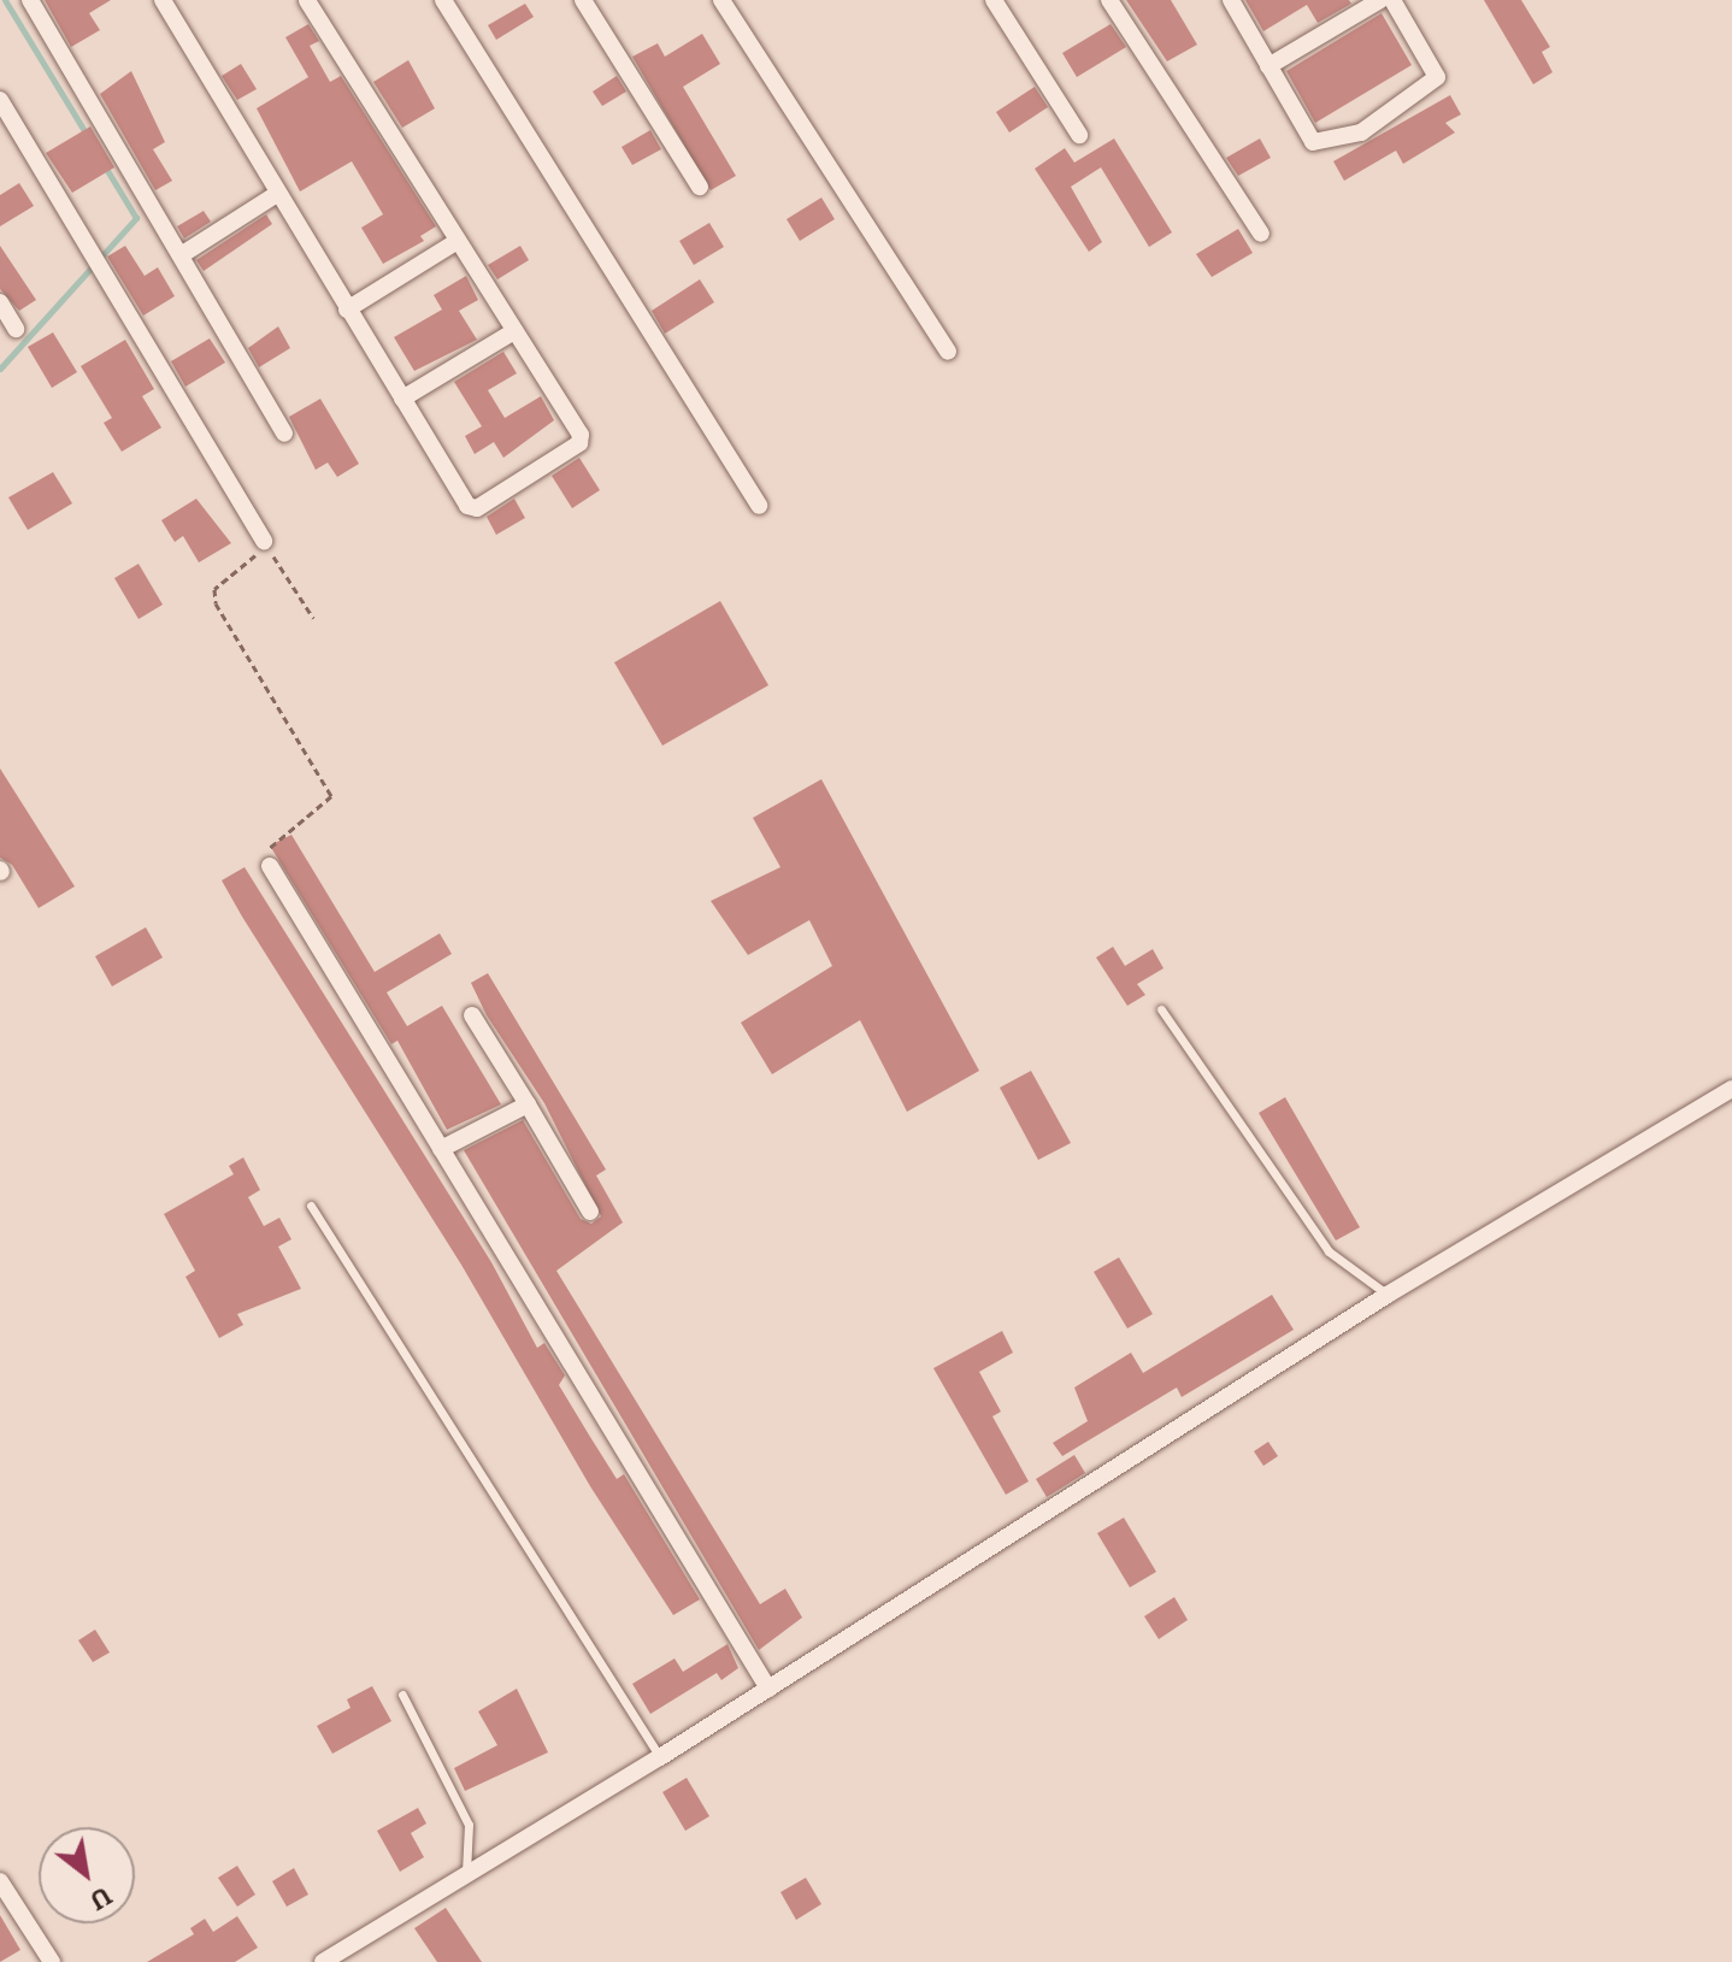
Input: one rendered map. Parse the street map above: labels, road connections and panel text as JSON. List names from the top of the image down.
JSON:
{
  "north": "bottom right"
}
